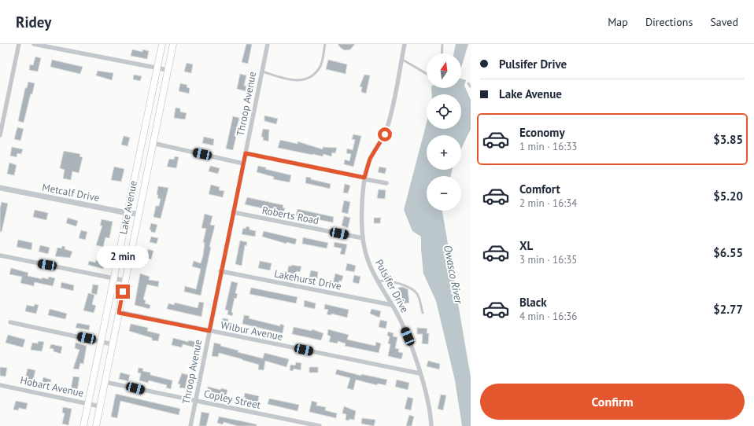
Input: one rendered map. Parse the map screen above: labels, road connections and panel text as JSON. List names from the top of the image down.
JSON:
{
  "streets": {
    "main road": ["Lake Avenue"],
    "street": [
      "Throop Avenue",
      "Metcalf Drive",
      "Roberts Road",
      "Lakehurst Drive",
      "Pulsifer Drive",
      "Wilbur Avenue",
      "Hobart Avenue",
      "Copley Street"
    ]
  },
  "crossings": [
    ["Throop Avenue", "Roberts Road"],
    ["Throop Avenue", "Lakehurst Drive"],
    ["Throop Avenue", "Wilbur Avenue"],
    ["Throop Avenue", "Copley Street"],
    ["Metcalf Drive", "Lake Avenue"],
    ["Lake Avenue", "Wilbur Avenue"],
    ["Lake Avenue", "Hobart Avenue"],
    ["Lake Avenue", "Copley Street"],
    ["Roberts Road", "Pulsifer Drive"],
    ["Lakehurst Drive", "Pulsifer Drive"],
    ["Pulsifer Drive", "Wilbur Avenue"]
  ],
  "water": ["Owasco River"],
  "north": "top",
  "page": {
    "header": "Ridey",
    "nav": ["Map", "Directions", "Saved"],
    "banner": ["Pulsifer Drive", "Lake Avenue"],
    "map_buttons": ["+", "−"],
    "list": [
      {
        "name": "Economy",
        "note": "1 min · 16:33",
        "value": "$3.85"
      },
      {
        "name": "Comfort",
        "note": "2 min · 16:34",
        "value": "$5.20"
      },
      {
        "name": "XL",
        "note": "3 min · 16:35",
        "value": "$6.55"
      },
      {
        "name": "Black",
        "note": "4 min · 16:36",
        "value": "$2.77"
      }
    ],
    "bubble": "2 min",
    "buttons": "Confirm"
  }
}
